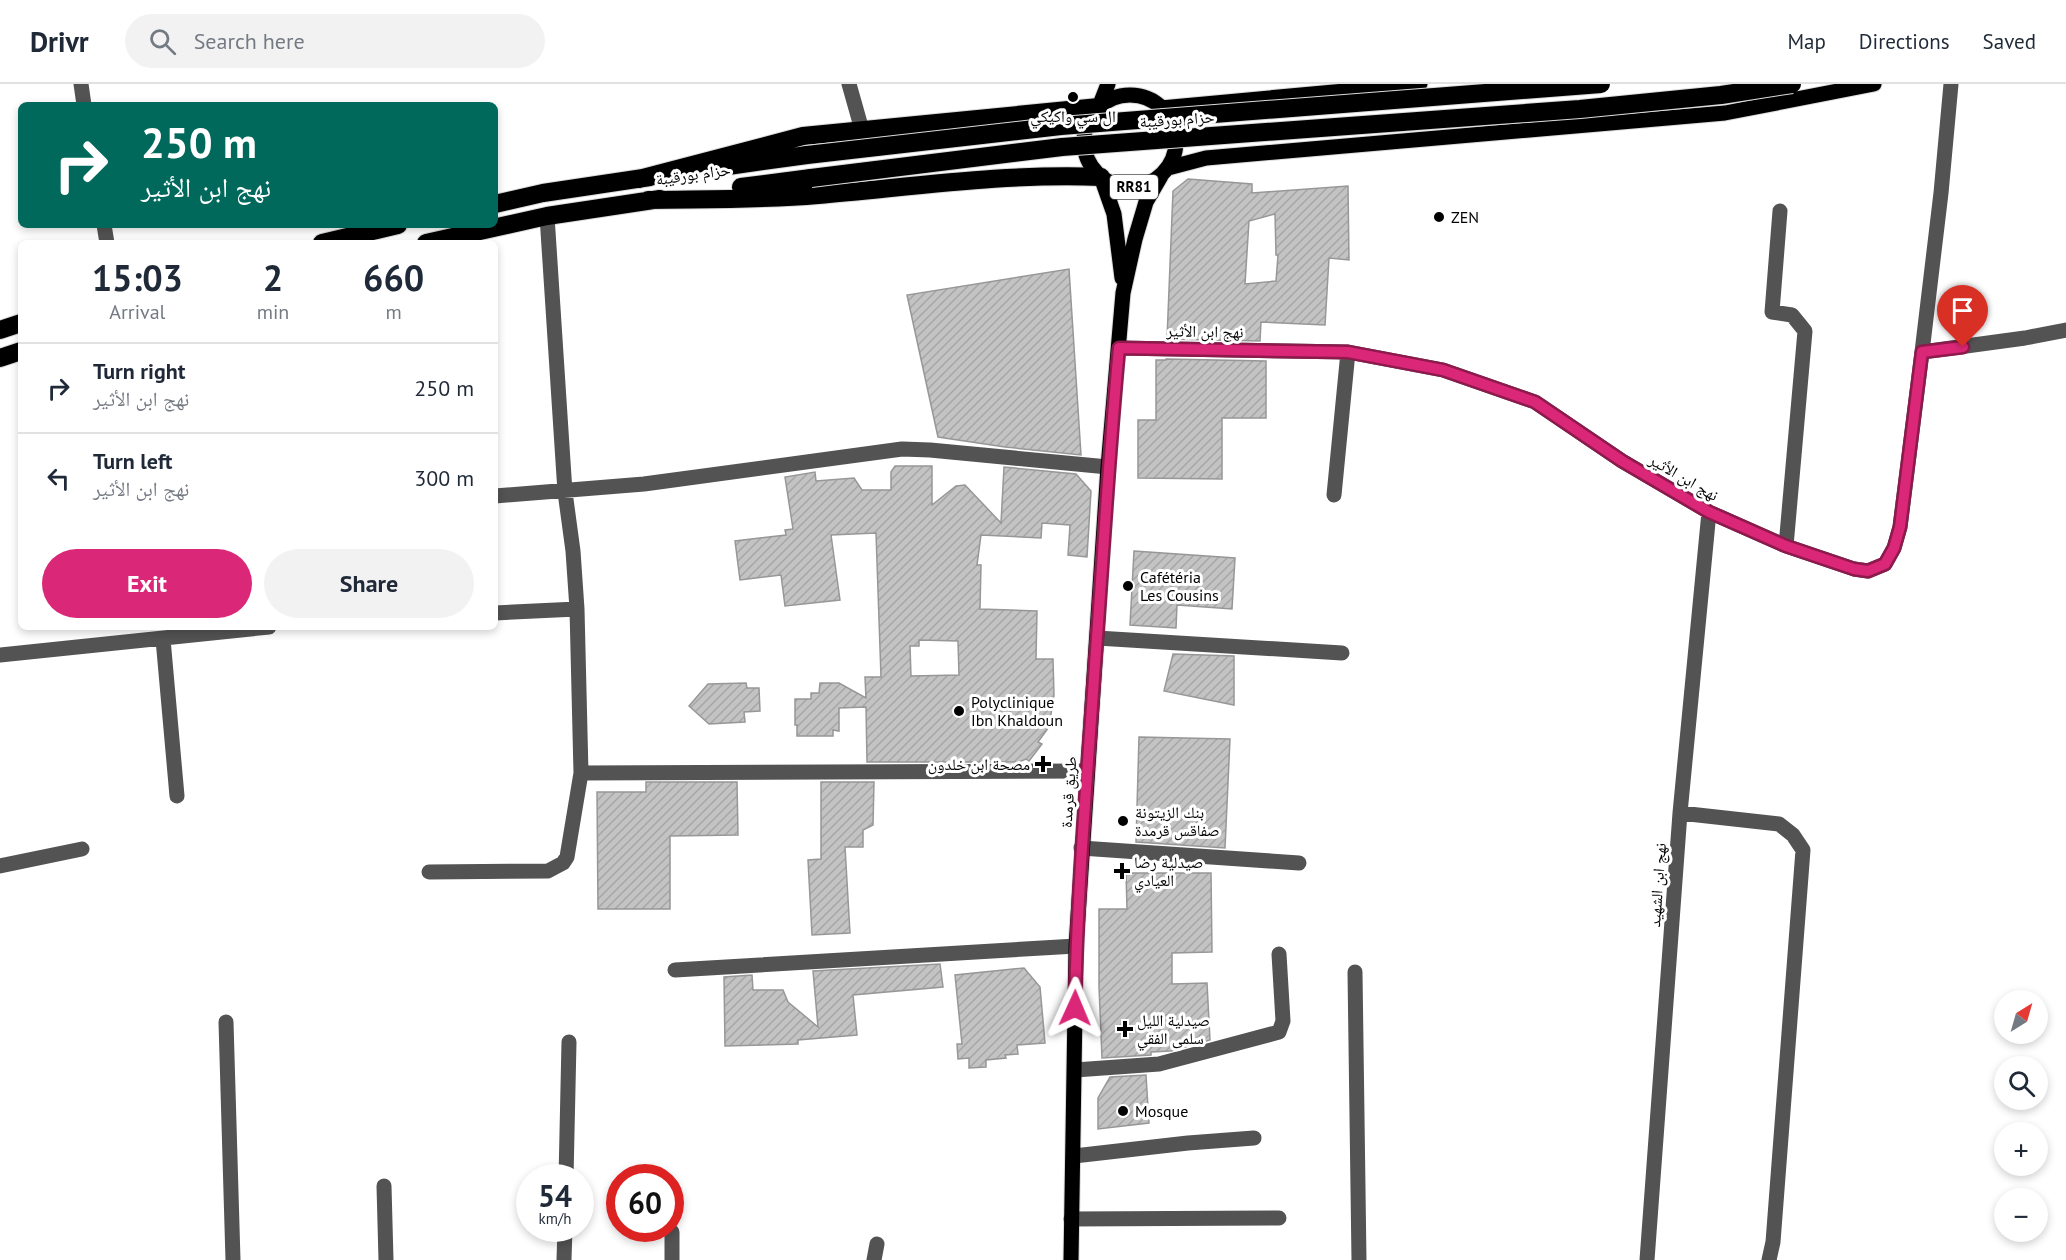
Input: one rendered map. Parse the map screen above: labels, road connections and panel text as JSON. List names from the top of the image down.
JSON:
{
  "streets": {
    "highway": ["حزام بورقيبة"],
    "main road": ["RR81", "طريق قرمدة"],
    "street": ["نهج ابن الأثير", "نهج ابن الشهيد"]
  },
  "crossings": [
    ["حزام بورقيبة", "RR81"],
    ["حزام بورقيبة", "طريق قرمدة"],
    ["RR81", "طريق قرمدة"],
    ["نهج ابن الأثير", "طريق قرمدة"],
    ["نهج ابن الأثير", "نهج ابن الشهيد"]
  ],
  "places": {
    "other": [
      "ال سي واكيكي",
      "ZEN",
      "Cafétéria Les Cousins",
      "Polyclinique Ibn Khaldoun",
      "بنك الزيتونة صفاقس قرمدة",
      "Mosque"
    ],
    "health": ["مصحة ابن خلدون", "صيدلية رضا العيادي", "صيدلية الليل سلمى الفقي"]
  },
  "north": "top right",
  "page": {
    "header": "Drivr",
    "search": "Search here",
    "nav": ["Map", "Directions", "Saved"],
    "turn": ["250 m", "نهج ابن الأثير"],
    "eta": [
      "15:03",
      "Arrival",
      "2",
      "min",
      "660",
      "m"
    ],
    "list": [
      {
        "name": "Turn right",
        "note": "نهج ابن الأثير",
        "value": "250 m"
      },
      {
        "name": "Turn left",
        "note": "نهج ابن الأثير",
        "value": "300 m"
      }
    ],
    "buttons": ["Exit", "Share"],
    "map_buttons": ["+", "−"],
    "speed": "54 km/h",
    "limit": "60"
  }
}
